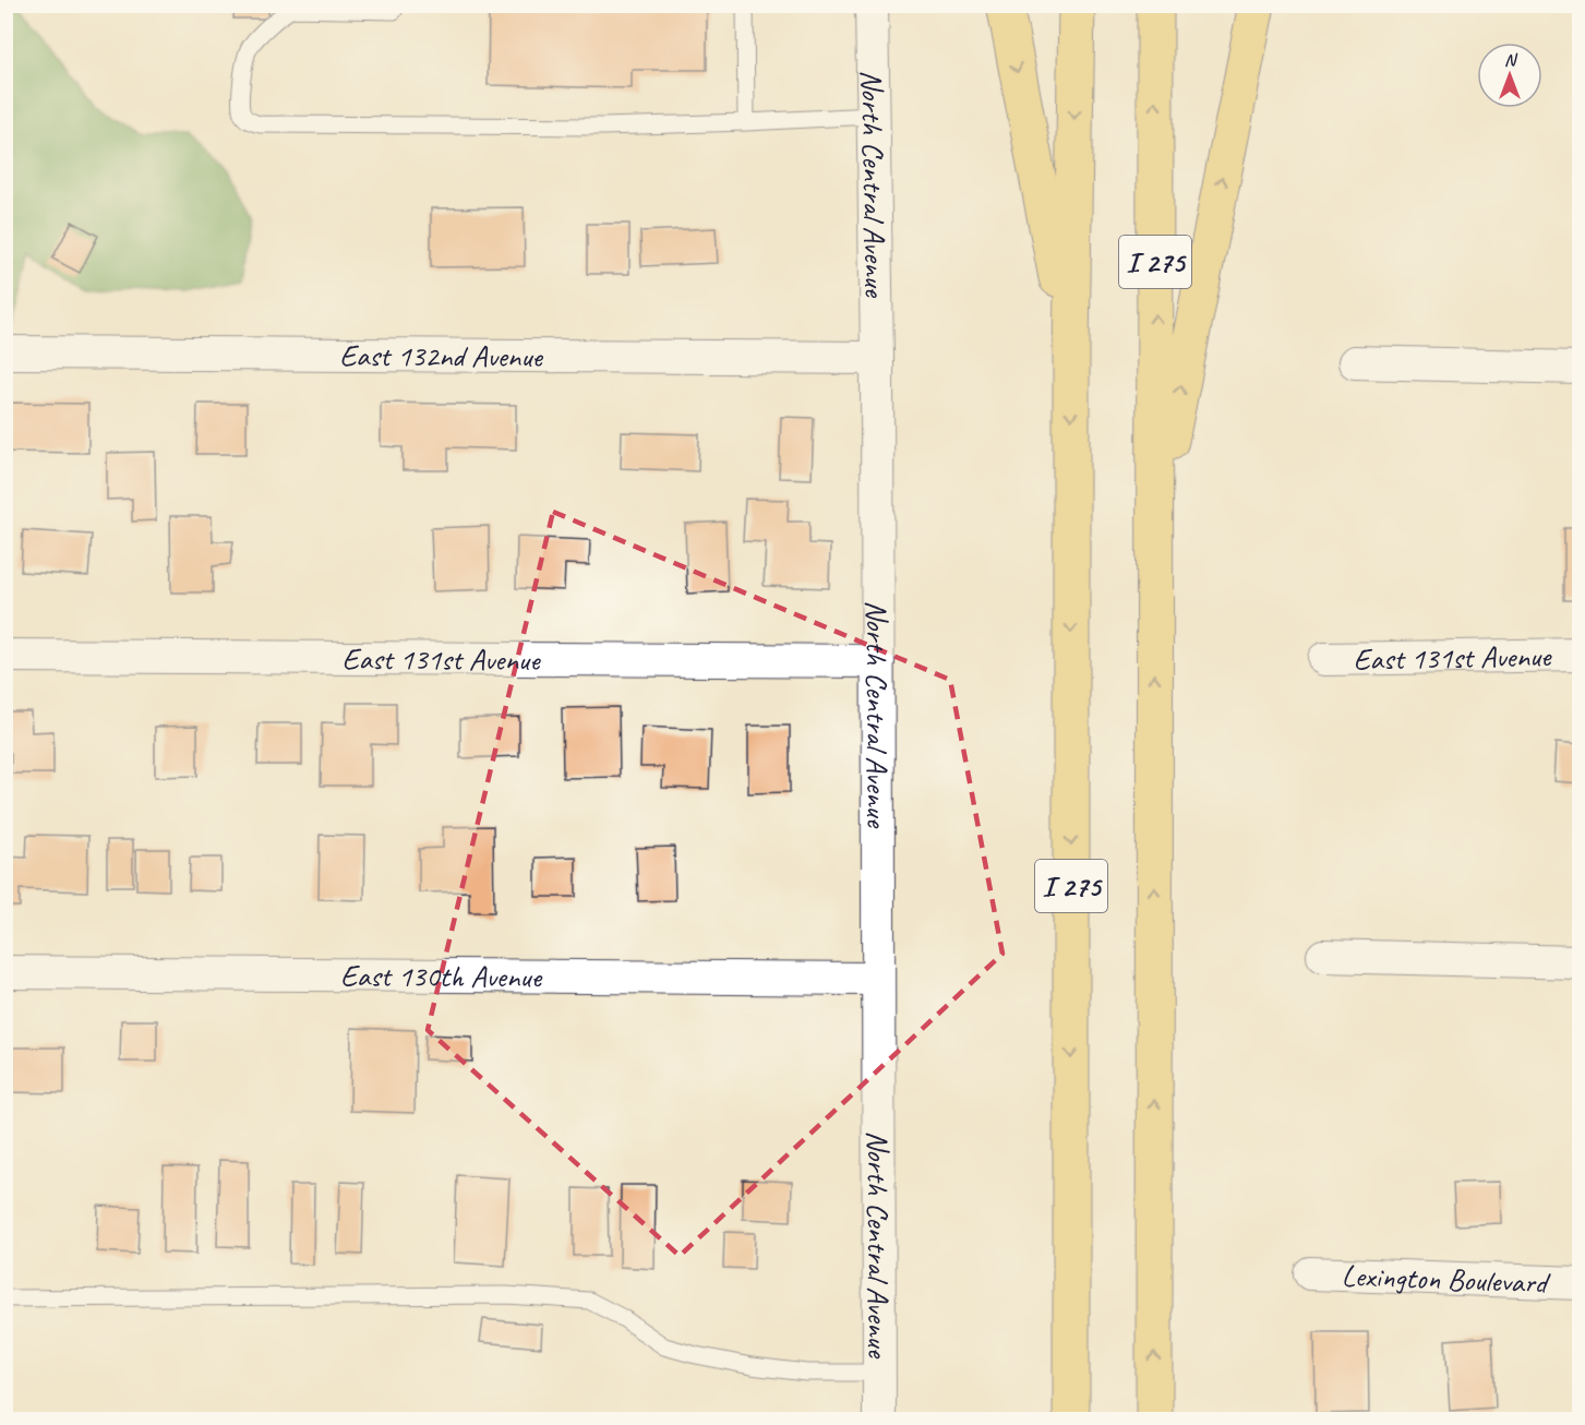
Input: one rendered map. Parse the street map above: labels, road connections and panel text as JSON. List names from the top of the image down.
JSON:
{
  "streets": {
    "highway": ["I 275"],
    "street": [
      "North Central Avenue",
      "East 132nd Avenue",
      "East 131st Avenue",
      "East 130th Avenue",
      "Lexington Boulevard"
    ]
  },
  "crossings": [
    ["North Central Avenue", "East 132nd Avenue"],
    ["North Central Avenue", "East 131st Avenue"],
    ["North Central Avenue", "East 130th Avenue"]
  ],
  "north": "top"
}
